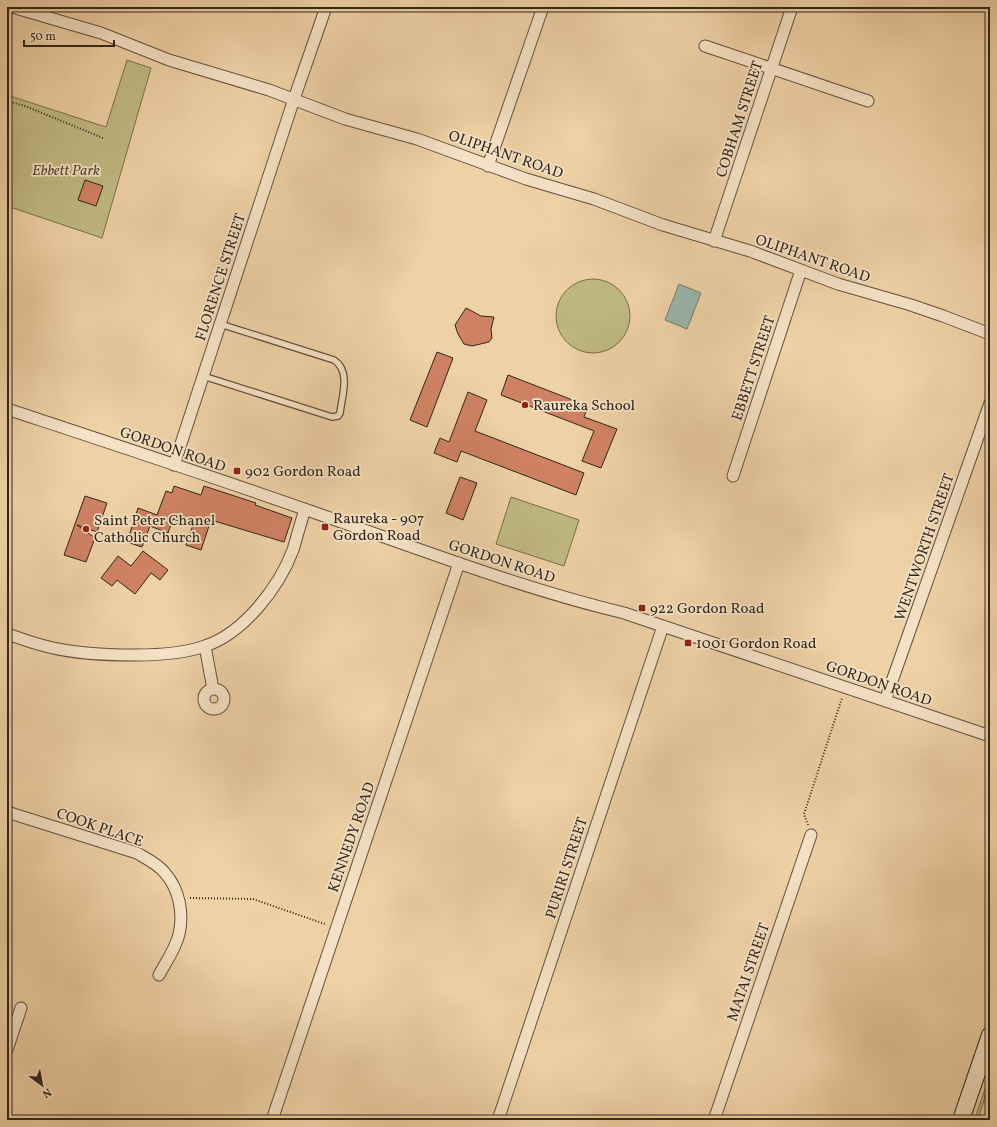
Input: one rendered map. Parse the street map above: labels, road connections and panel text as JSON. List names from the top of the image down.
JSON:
{
  "streets": {
    "street": [
      "COBHAM STREET",
      "OLIPHANT ROAD",
      "FLORENCE STREET",
      "EBBETT STREET",
      "GORDON ROAD",
      "WENTWORTH STREET",
      "COOK PLACE",
      "KENNEDY ROAD",
      "PURIRI STREET",
      "MATAI STREET"
    ]
  },
  "crossings": [
    ["COBHAM STREET", "OLIPHANT ROAD"],
    ["OLIPHANT ROAD", "FLORENCE STREET"],
    ["OLIPHANT ROAD", "EBBETT STREET"],
    ["FLORENCE STREET", "GORDON ROAD"],
    ["GORDON ROAD", "WENTWORTH STREET"],
    ["GORDON ROAD", "KENNEDY ROAD"],
    ["GORDON ROAD", "PURIRI STREET"]
  ],
  "parks": ["Ebbett Park"],
  "places": {
    "other": ["Raureka School", "Saint Peter Chanel Catholic Church"],
    "transit": [
      "902 Gordon Road",
      "Raureka - 907 Gordon Road",
      "922 Gordon Road",
      "1001 Gordon Road"
    ]
  },
  "scale_bar": "50 m",
  "north": "bottom right"
}
